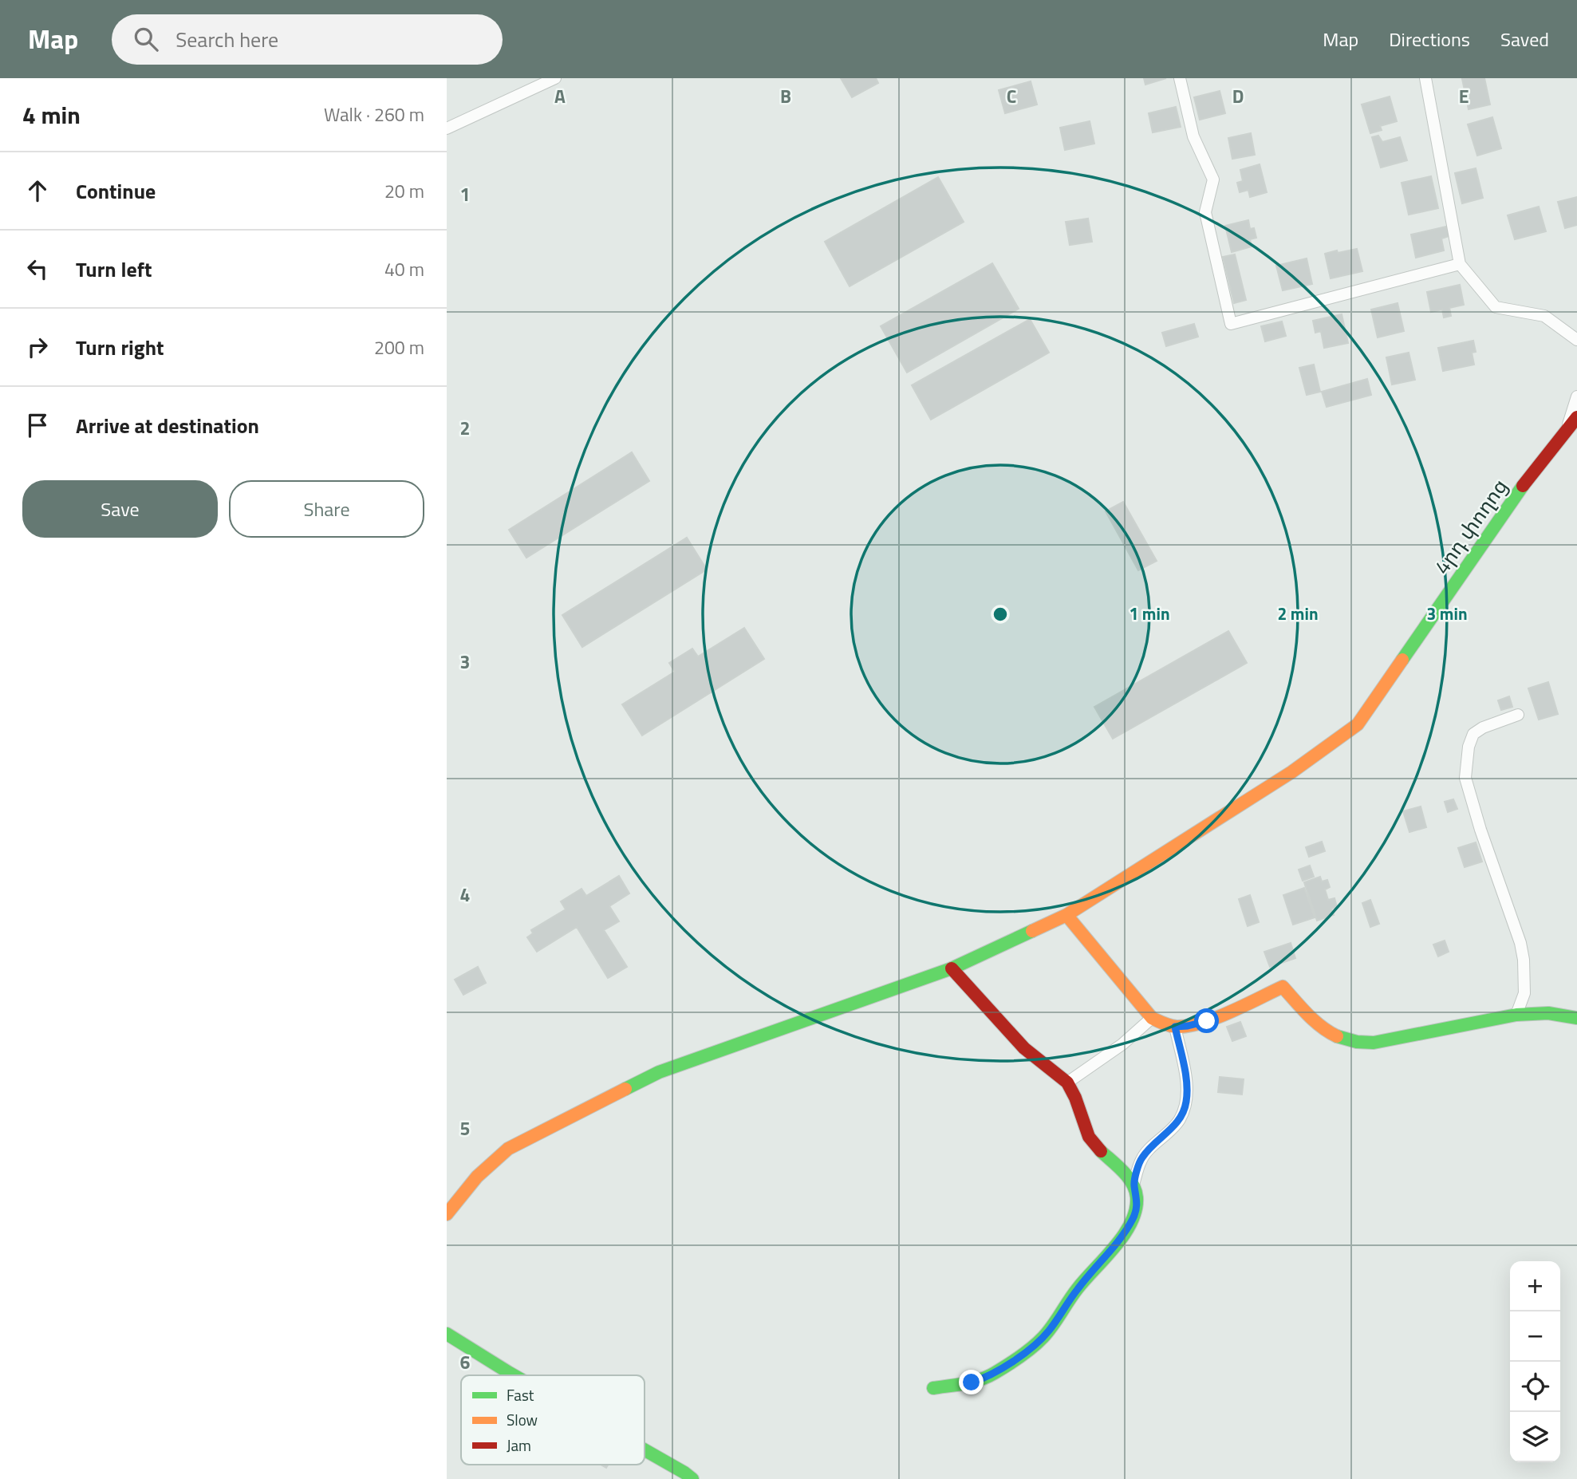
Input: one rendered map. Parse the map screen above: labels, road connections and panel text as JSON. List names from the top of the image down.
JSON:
{
  "streets": {
    "street": ["4րդ փողոց"]
  },
  "legend": ["Fast", "Slow", "Jam"],
  "page": {
    "header": "Map",
    "search": "Search here",
    "nav": ["Map", "Directions", "Saved"],
    "heading": ["4 min", "Walk · 260 m"],
    "list": [
      ["Continue", "20 m"],
      ["Turn left", "40 m"],
      ["Turn right", "200 m"],
      "Arrive at destination"
    ],
    "buttons": ["Save", "Share"],
    "map_buttons": ["+", "−"]
  },
  "grid": {
    "columns": [
      "A",
      "B",
      "C",
      "D",
      "E"
    ],
    "rows": [
      "1",
      "2",
      "3",
      "4",
      "5",
      "6"
    ]
  },
  "rings": ["1 min", "2 min", "3 min"]
}
